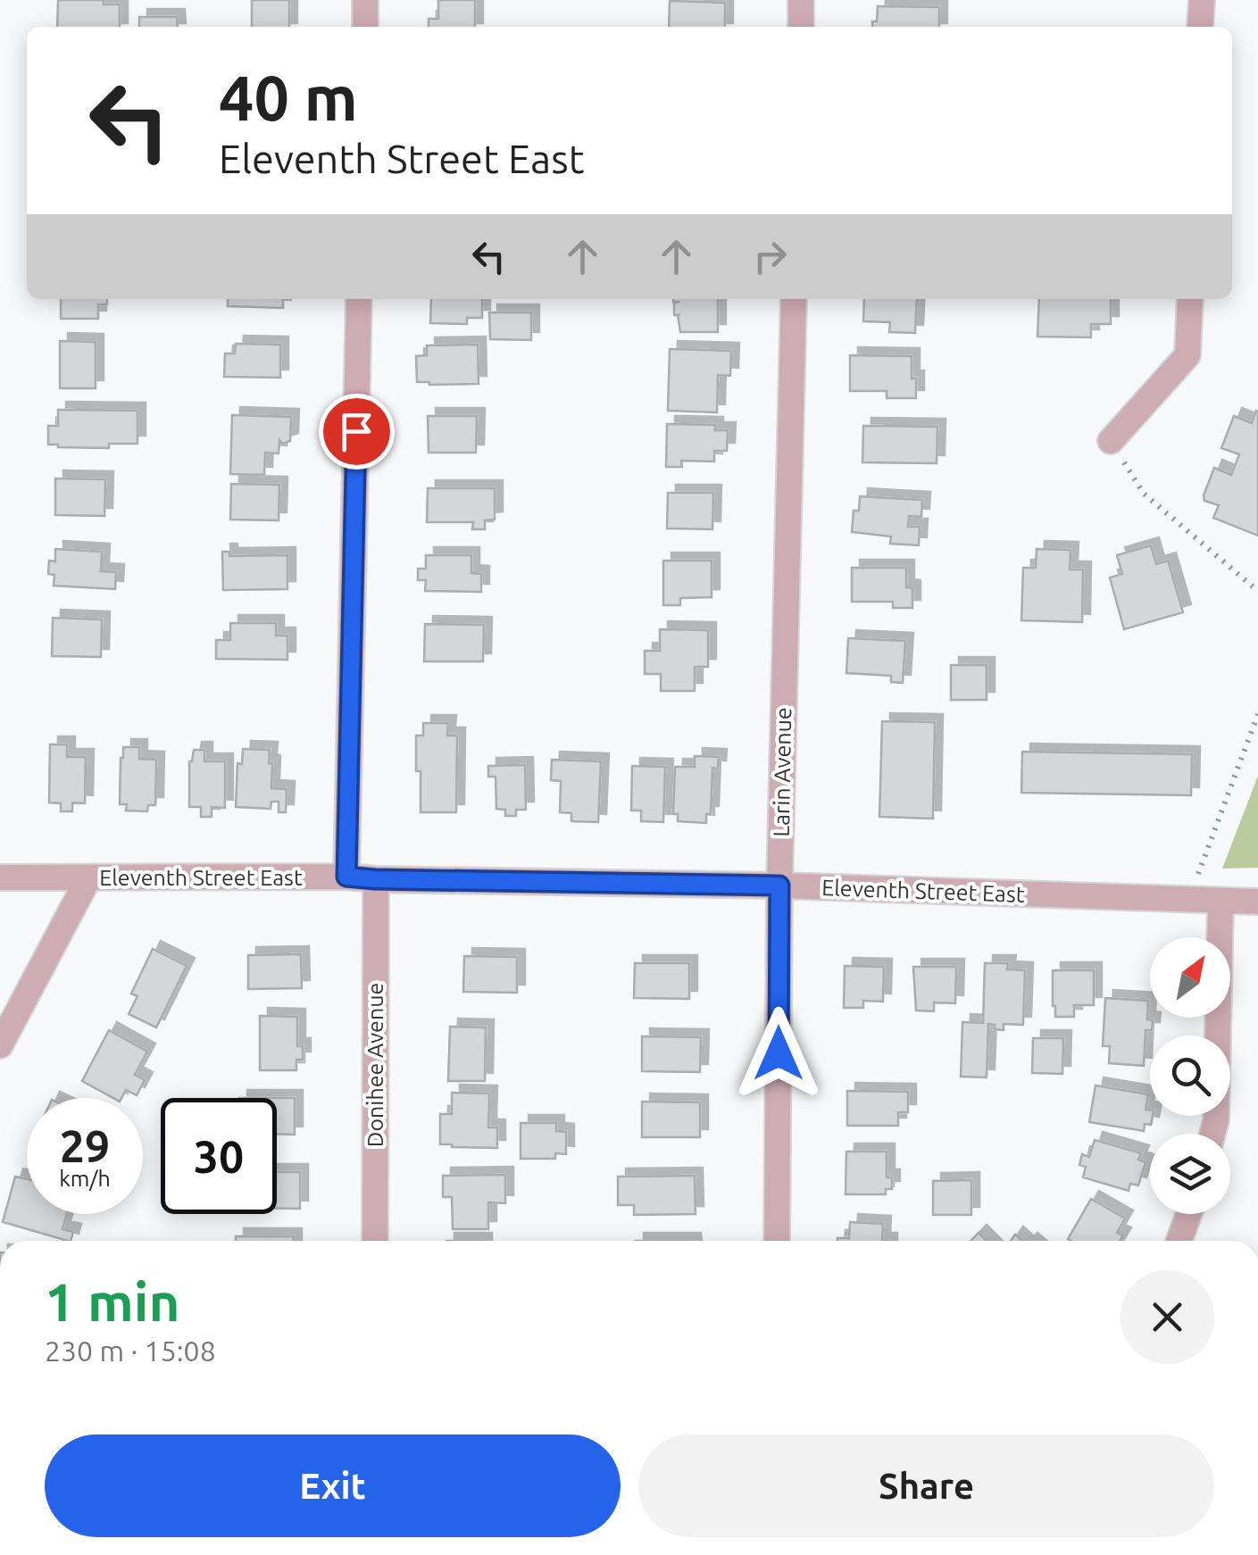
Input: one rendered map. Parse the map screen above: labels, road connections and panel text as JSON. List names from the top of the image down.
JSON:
{
  "streets": {
    "street": ["Larin Avenue", "Eleventh Street East", "Donihee Avenue"]
  },
  "crossings": [
    ["Larin Avenue", "Eleventh Street East"],
    ["Eleventh Street East", "Donihee Avenue"]
  ],
  "north": "top right",
  "page": {
    "turn": ["40 m", "Eleventh Street East"],
    "speed": "29 km/h",
    "limit": "30",
    "heading": ["1 min", "230 m · 15:08"],
    "buttons": ["Exit", "Share"]
  }
}
